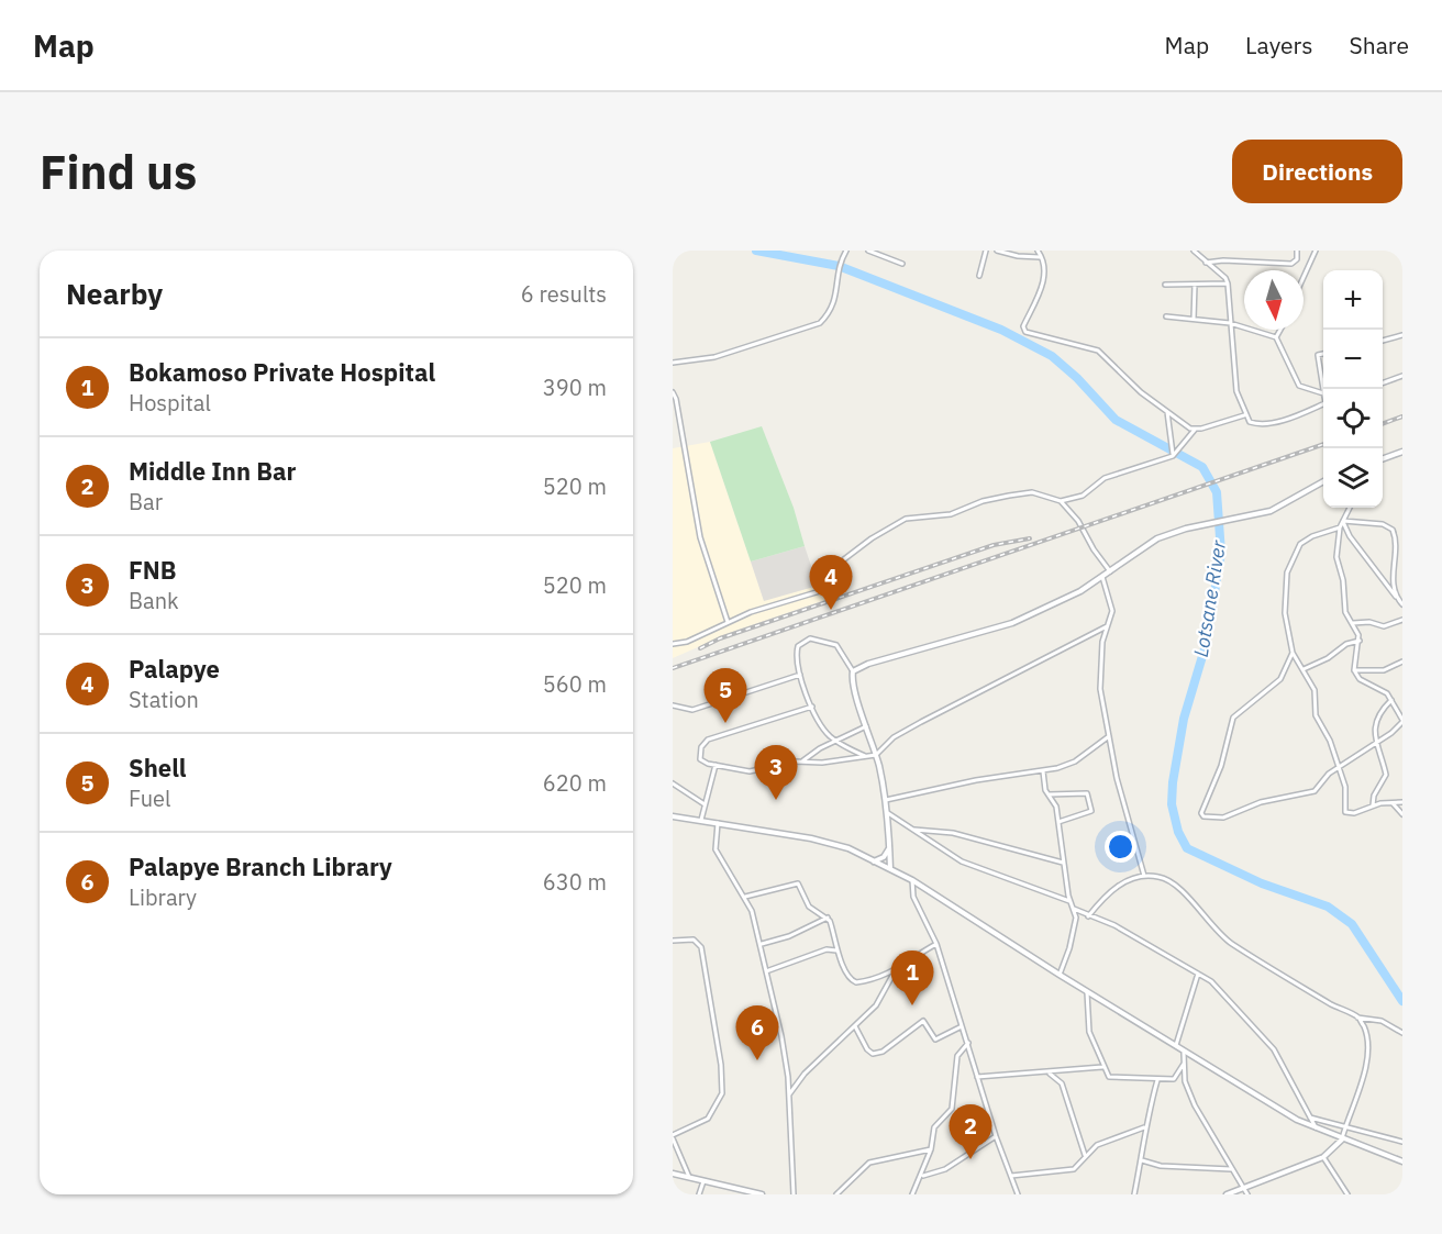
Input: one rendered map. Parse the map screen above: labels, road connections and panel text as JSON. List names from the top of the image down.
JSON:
{
  "water": ["Lotsane River"],
  "north": "bottom",
  "page": {
    "header": "Map",
    "nav": ["Map", "Layers", "Share"],
    "buttons": "Directions",
    "title": "Find us",
    "heading": ["Nearby", "6 results"],
    "map_buttons": ["+", "−"],
    "list": [
      {
        "mark": "1",
        "name": "Bokamoso Private Hospital",
        "note": "Hospital",
        "value": "390 m"
      },
      {
        "mark": "2",
        "name": "Middle Inn Bar",
        "note": "Bar",
        "value": "520 m"
      },
      {
        "mark": "3",
        "name": "FNB",
        "note": "Bank",
        "value": "520 m"
      },
      {
        "mark": "4",
        "name": "Palapye",
        "note": "Station",
        "value": "560 m"
      },
      {
        "mark": "5",
        "name": "Shell",
        "note": "Fuel",
        "value": "620 m"
      },
      {
        "mark": "6",
        "name": "Palapye Branch Library",
        "note": "Library",
        "value": "630 m"
      }
    ],
    "pins": [
      "4",
      "5",
      "3",
      "1",
      "6",
      "2"
    ]
  }
}
